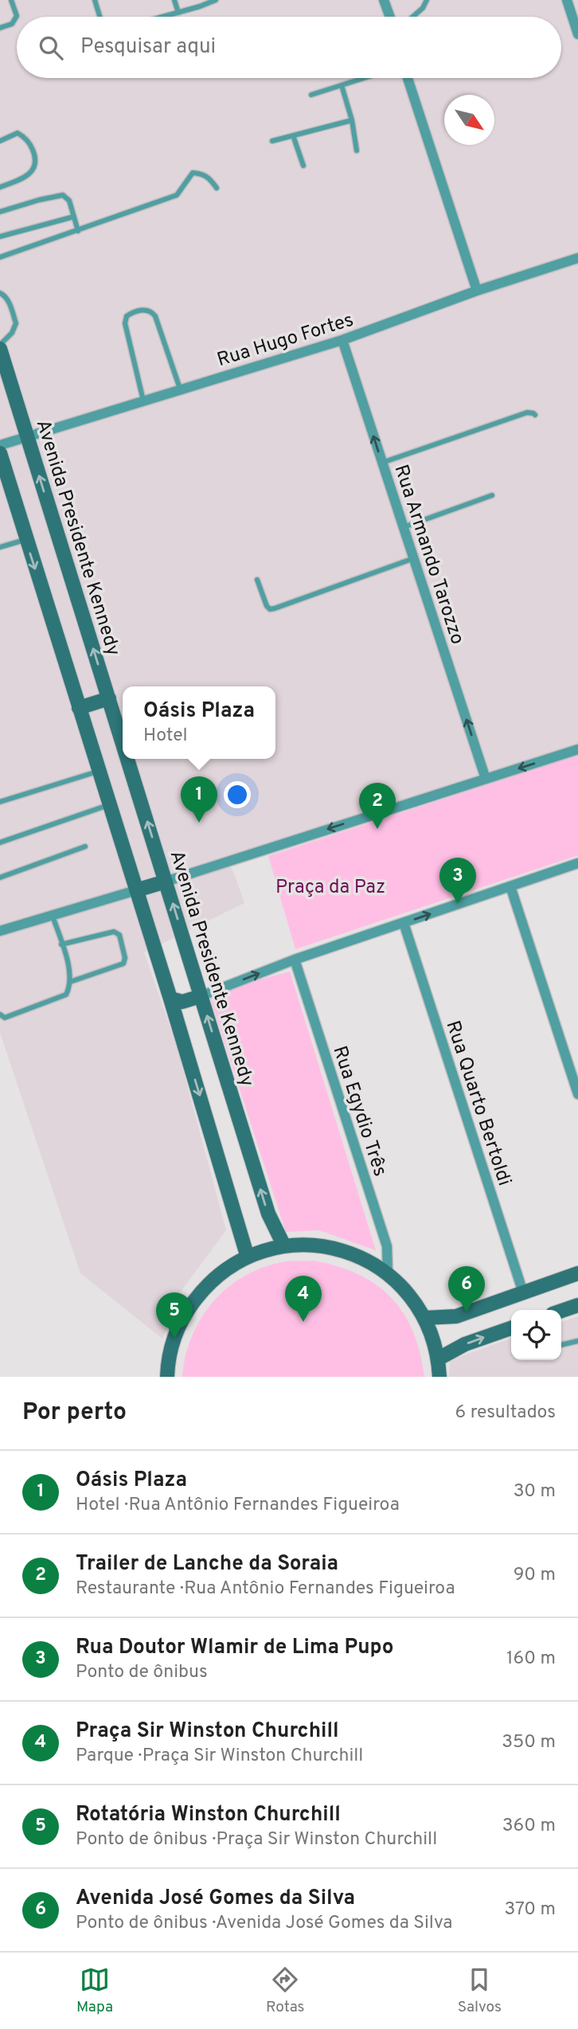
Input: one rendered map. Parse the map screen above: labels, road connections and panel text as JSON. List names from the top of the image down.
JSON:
{
  "streets": {
    "main road": ["Avenida Presidente Kennedy"],
    "street": [
      "Rua Hugo Fortes",
      "Rua Armando Tarozzo",
      "Rua Quarto Bertoldi",
      "Rua Egydio Três"
    ]
  },
  "crossings": [
    ["Rua Hugo Fortes", "Avenida Presidente Kennedy"],
    ["Rua Hugo Fortes", "Rua Armando Tarozzo"]
  ],
  "one_way": ["Rua Armando Tarozzo"],
  "parks": ["Praça da Paz"],
  "north": "bottom right",
  "page": {
    "search": "Pesquisar aqui",
    "popup": ["Oásis Plaza", "Hotel"],
    "pins": [
      "1",
      "2",
      "3",
      "6",
      "4",
      "5"
    ],
    "heading": ["Por perto", "6 resultados"],
    "list": [
      {
        "mark": "1",
        "name": "Oásis Plaza",
        "note": "Hotel · Rua Antônio Fernandes Figueiroa",
        "value": "30 m"
      },
      {
        "mark": "2",
        "name": "Trailer de Lanche da Soraia",
        "note": "Restaurante · Rua Antônio Fernandes Figueiroa",
        "value": "90 m"
      },
      {
        "mark": "3",
        "name": "Rua Doutor Wlamir de Lima Pupo",
        "note": "Ponto de ônibus",
        "value": "160 m"
      },
      {
        "mark": "4",
        "name": "Praça Sir Winston Churchill",
        "note": "Parque · Praça Sir Winston Churchill",
        "value": "350 m"
      },
      {
        "mark": "5",
        "name": "Rotatória Winston Churchill",
        "note": "Ponto de ônibus · Praça Sir Winston Churchill",
        "value": "360 m"
      },
      {
        "mark": "6",
        "name": "Avenida José Gomes da Silva",
        "note": "Ponto de ônibus · Avenida José Gomes da Silva",
        "value": "370 m"
      }
    ],
    "nav": ["Mapa", "Rotas", "Salvos"]
  }
}
